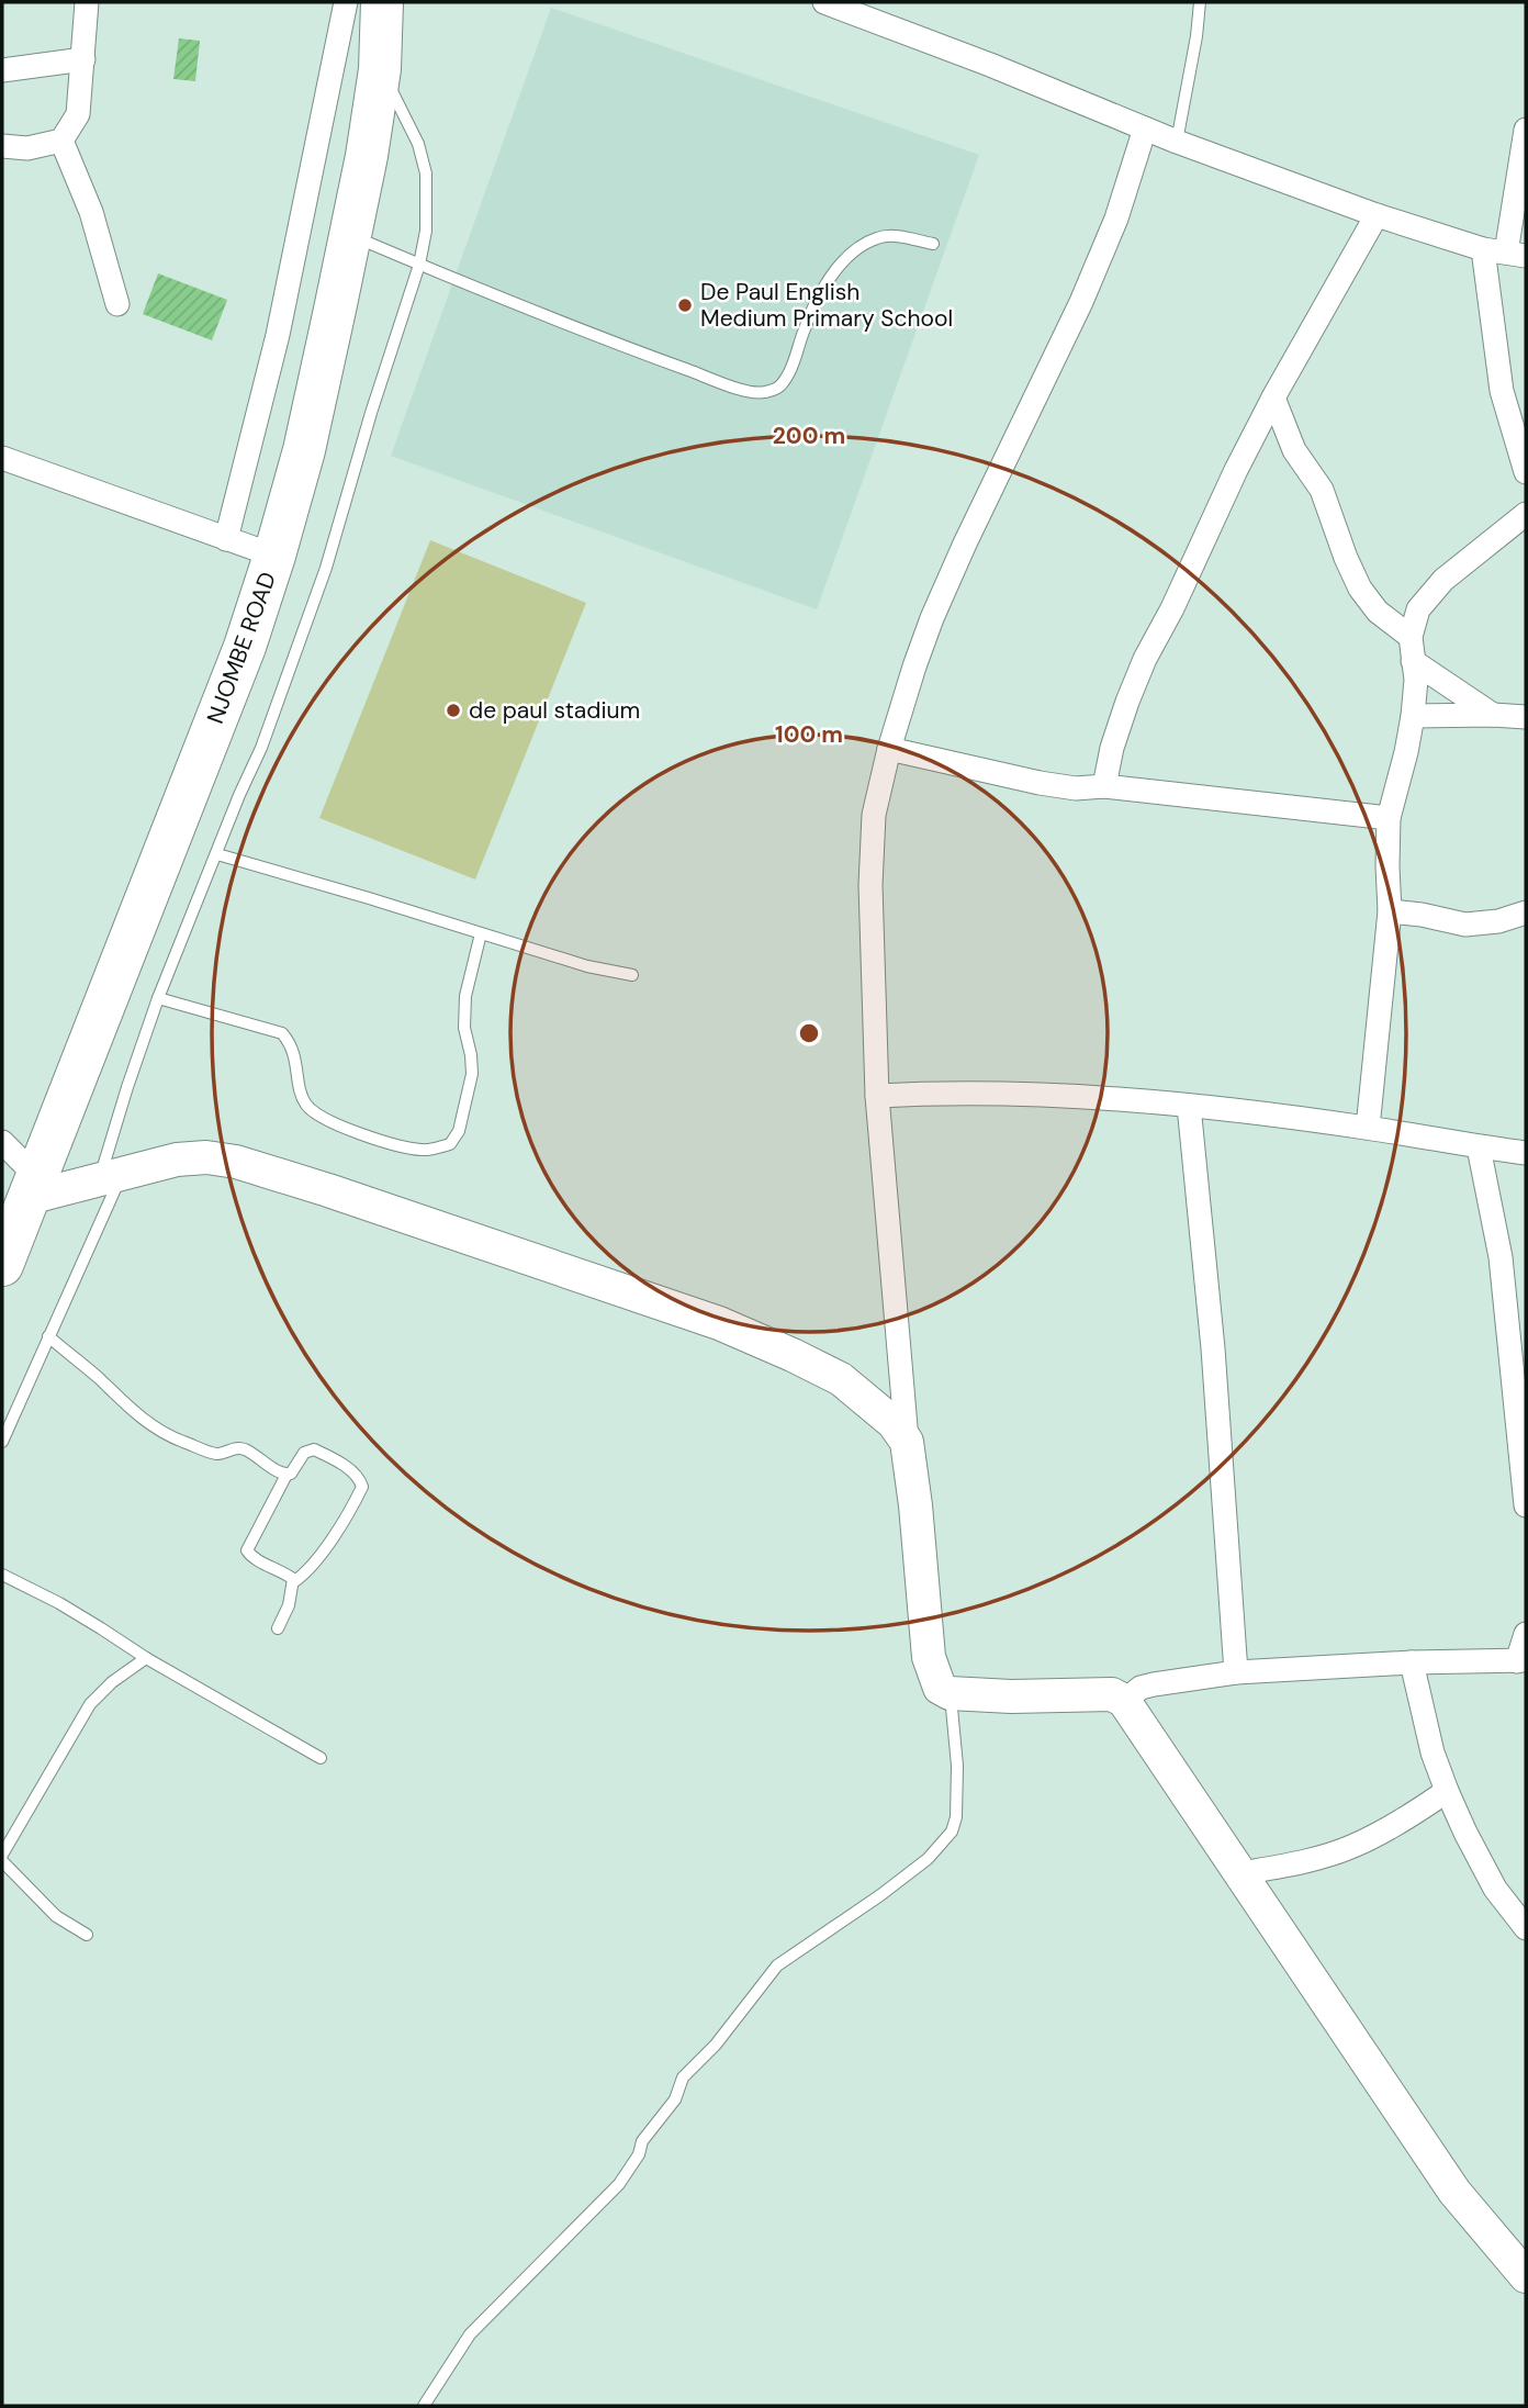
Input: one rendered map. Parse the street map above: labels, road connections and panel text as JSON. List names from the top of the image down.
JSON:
{
  "streets": {
    "highway": ["NJOMBE ROAD"]
  },
  "places": ["De Paul English Medium Primary School", "de paul stadium"],
  "rings": ["200 m", "100 m"]
}
